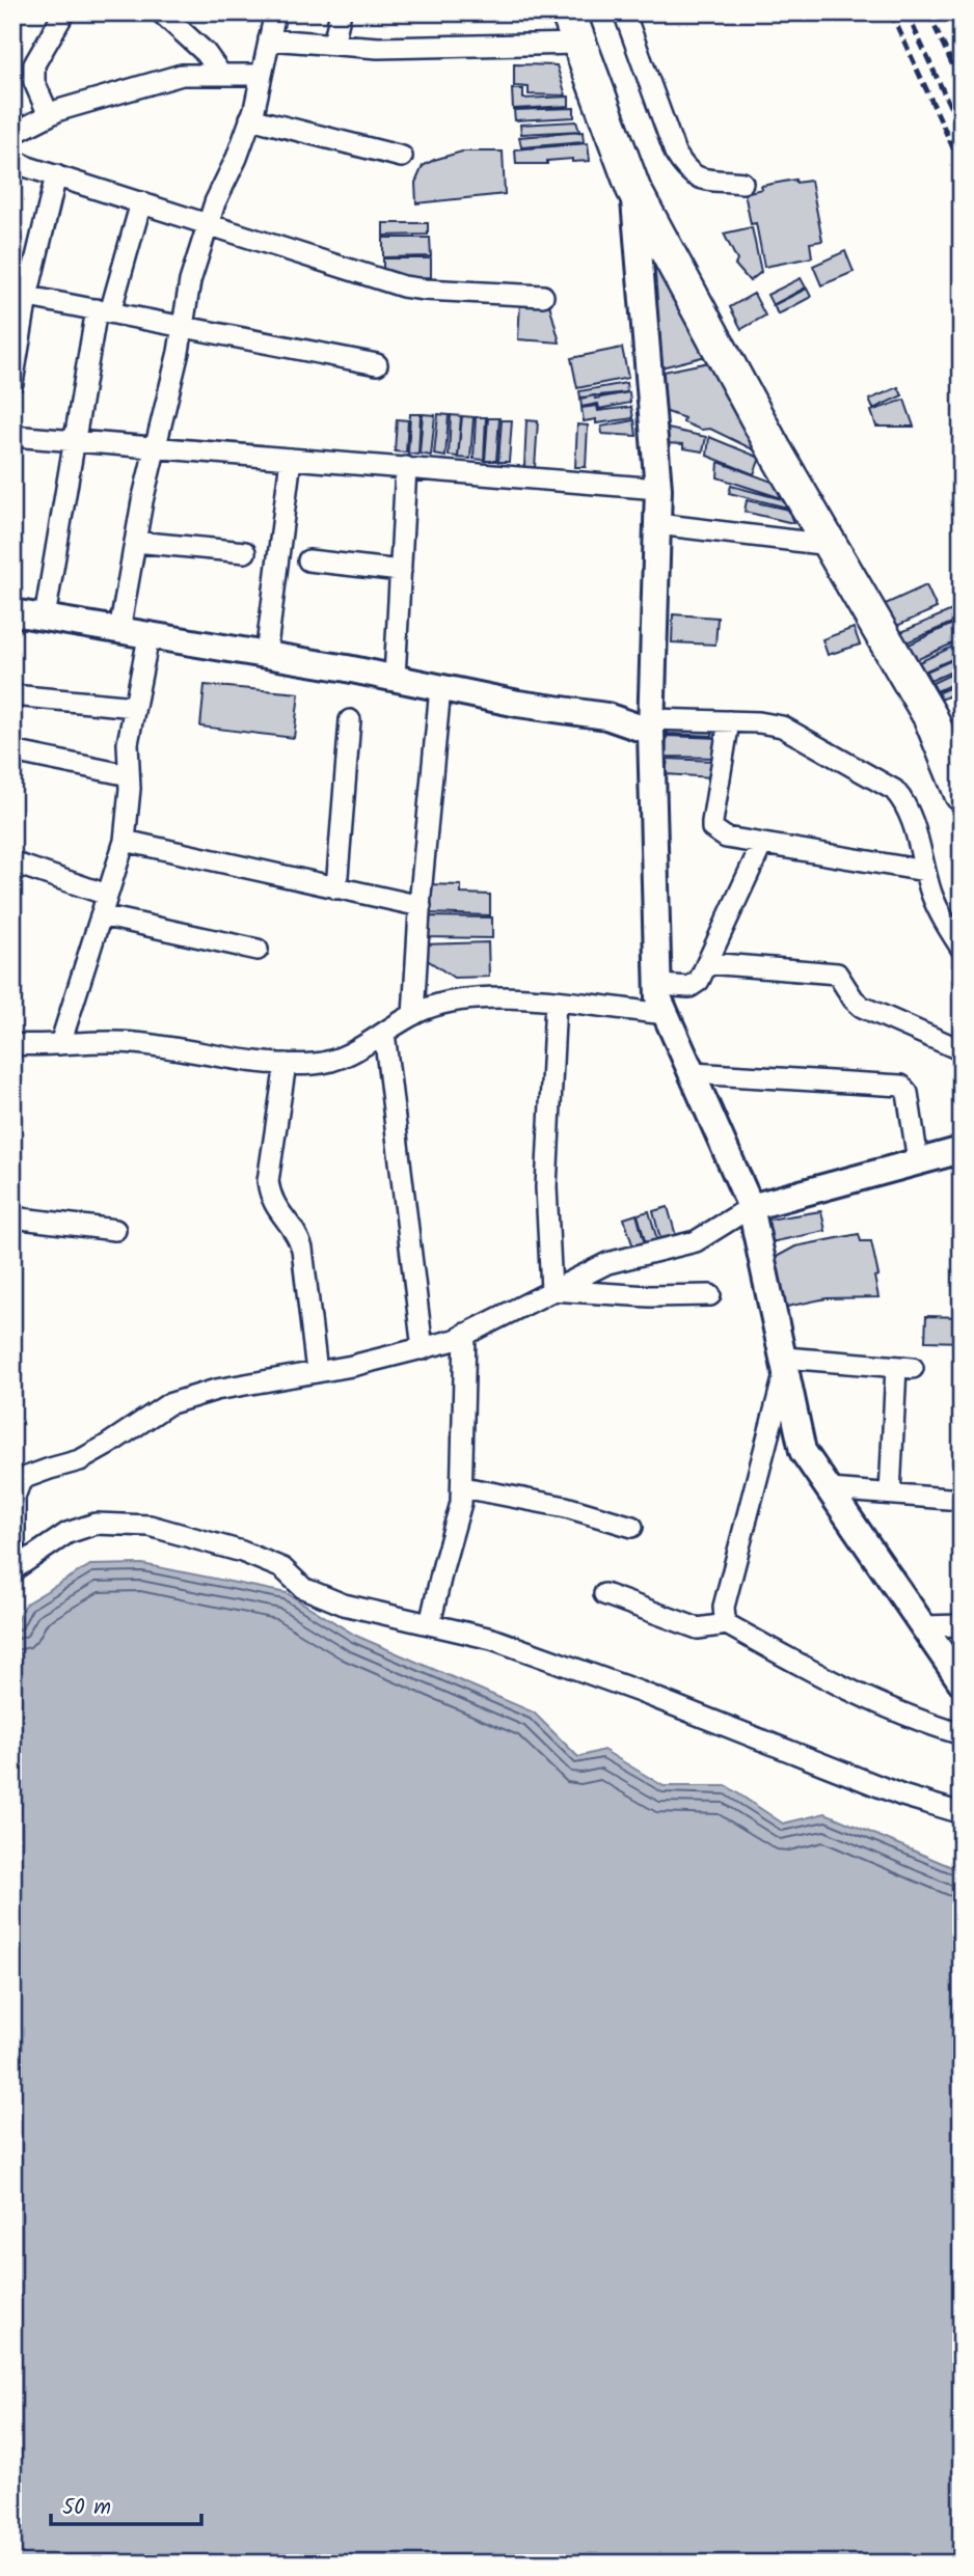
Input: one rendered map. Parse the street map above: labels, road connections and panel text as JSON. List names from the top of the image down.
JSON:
{
  "scale_bar": "50 m"
}
